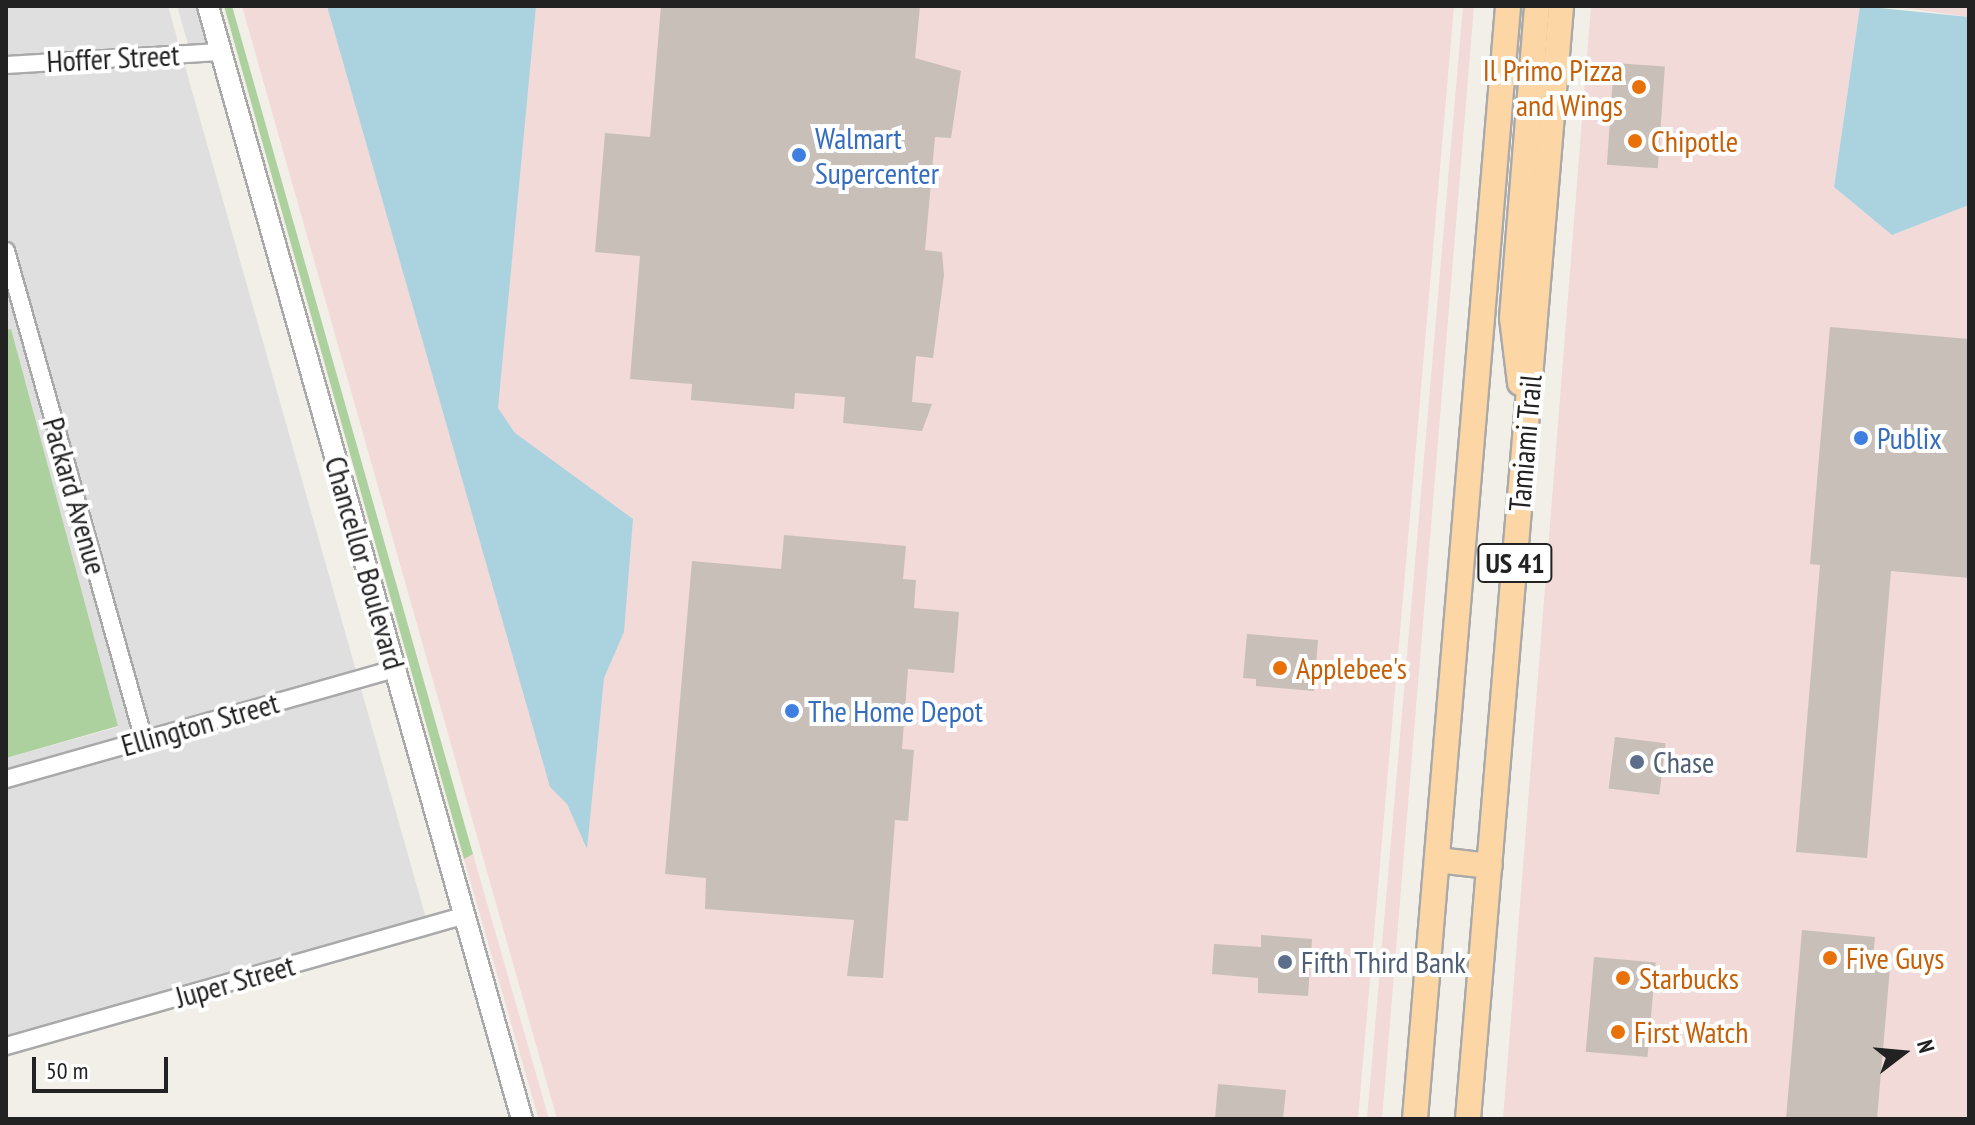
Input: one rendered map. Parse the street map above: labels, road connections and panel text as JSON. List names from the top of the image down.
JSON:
{
  "streets": {
    "main road": ["Tamiami Trail", "US 41"],
    "street": [
      "Hoffer Street",
      "Packard Avenue",
      "Chancellor Boulevard",
      "Ellington Street",
      "Juper Street"
    ]
  },
  "crossings": [
    ["Hoffer Street", "Chancellor Boulevard"],
    ["Packard Avenue", "Ellington Street"],
    ["Chancellor Boulevard", "Ellington Street"],
    ["Chancellor Boulevard", "Juper Street"]
  ],
  "places": [
    "Il Primo Pizza and Wings",
    "Chipotle",
    "Walmart Supercenter",
    "Publix",
    "Applebee's",
    "The Home Depot",
    "Chase",
    "Five Guys",
    "Fifth Third Bank",
    "Starbucks",
    "First Watch"
  ],
  "scale_bar": "50 m",
  "north": "right"
}
